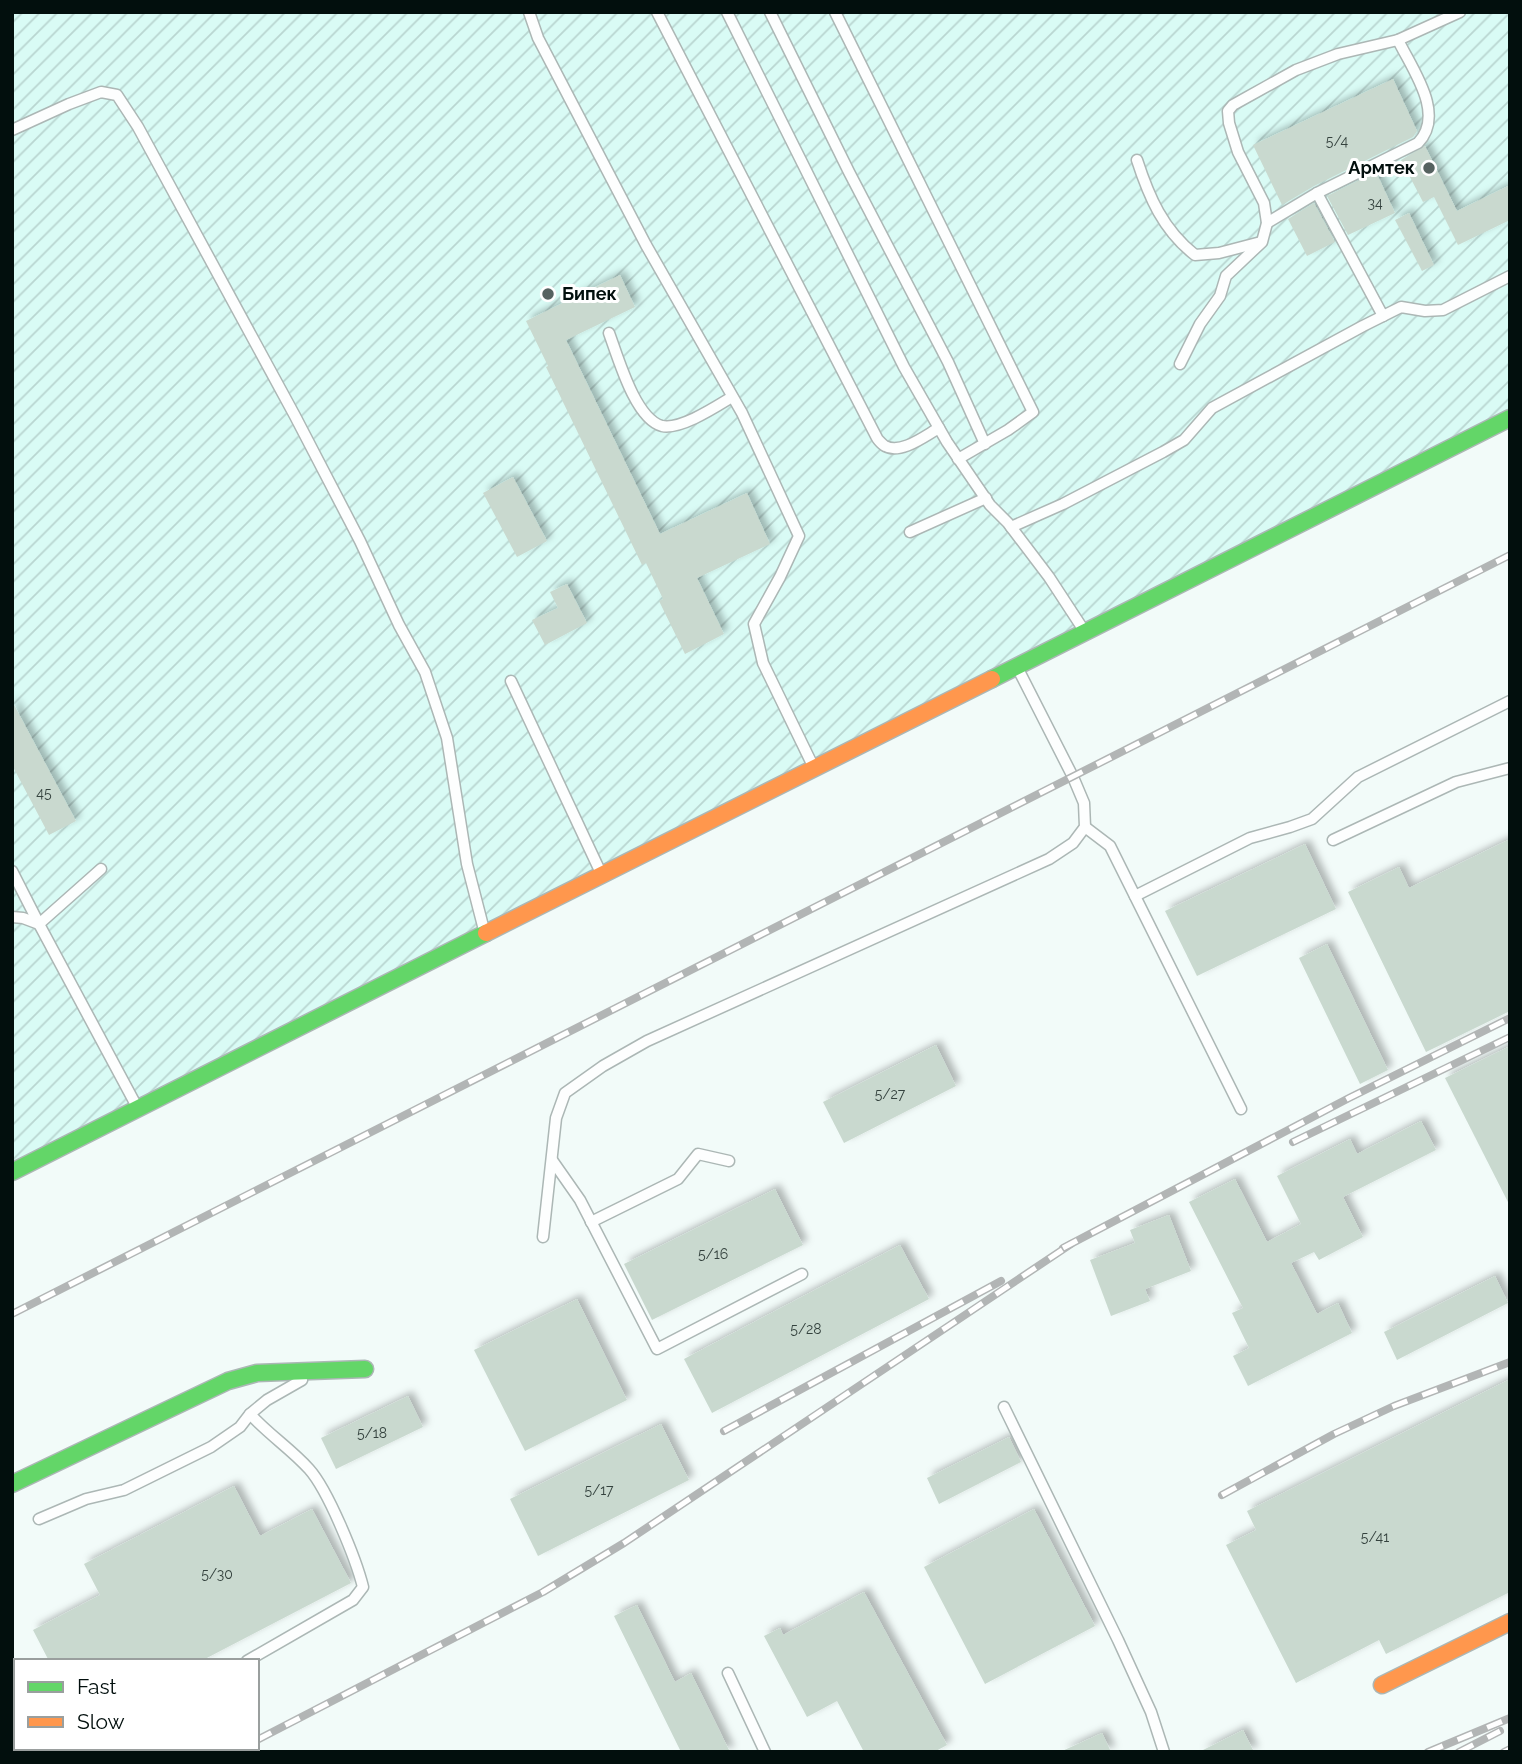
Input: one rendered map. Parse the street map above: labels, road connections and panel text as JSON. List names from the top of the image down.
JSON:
{
  "places": ["Армтек", "Бипек"],
  "house_numbers": [
    "5/4",
    "34",
    "45",
    "5/27",
    "5/16",
    "5/28",
    "5/18",
    "5/17",
    "5/41",
    "5/30"
  ],
  "legend": ["Fast", "Slow"]
}
